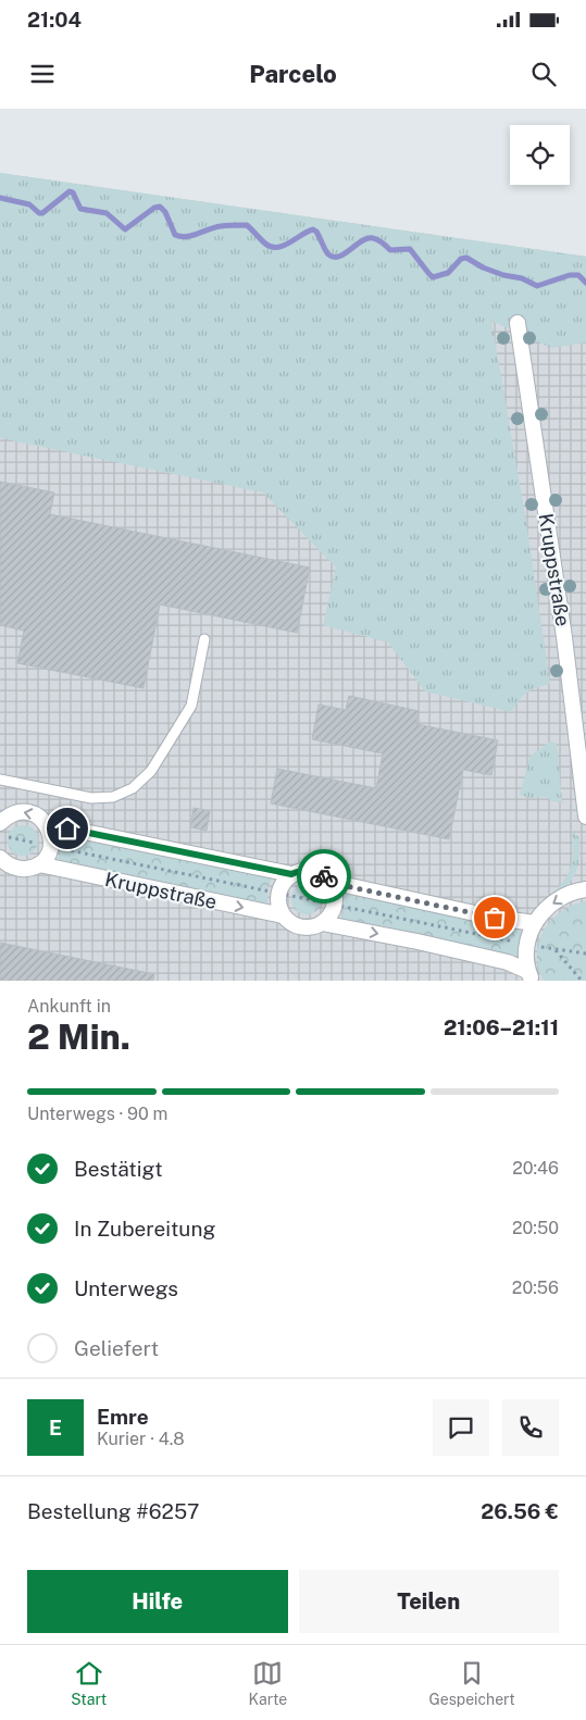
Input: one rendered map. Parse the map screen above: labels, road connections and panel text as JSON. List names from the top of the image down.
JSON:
{
  "streets": {
    "street": ["Kruppstraße"]
  },
  "page": {
    "status": "21:04",
    "header": "Parcelo",
    "heading": ["2 Min.", "Ankunft in", "21:06–21:11"],
    "panel": [
      "Emre",
      "Kurier · 4.8",
      "Bestellung #6257",
      "26.56 €"
    ],
    "bar": "Unterwegs · 90 m",
    "list": [
      ["Bestätigt", "20:46"],
      ["In Zubereitung", "20:50"],
      ["Unterwegs", "20:56"],
      "Geliefert"
    ],
    "round": "E",
    "buttons": ["Hilfe", "Teilen"],
    "tabs": ["Start", "Karte", "Gespeichert"]
  }
}
